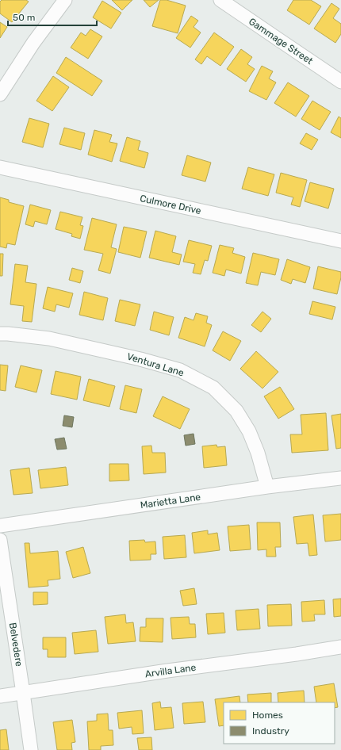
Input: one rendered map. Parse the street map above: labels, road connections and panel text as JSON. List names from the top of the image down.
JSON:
{
  "streets": {
    "street": [
      "Gammage Street",
      "Culmore Drive",
      "Ventura Lane",
      "Marietta Lane",
      "Belvedere",
      "Arvilla Lane"
    ]
  },
  "crossings": [
    ["Ventura Lane", "Marietta Lane"],
    ["Belvedere", "Arvilla Lane"]
  ],
  "legend": ["Homes", "Industry"],
  "scale_bar": "50 m"
}
